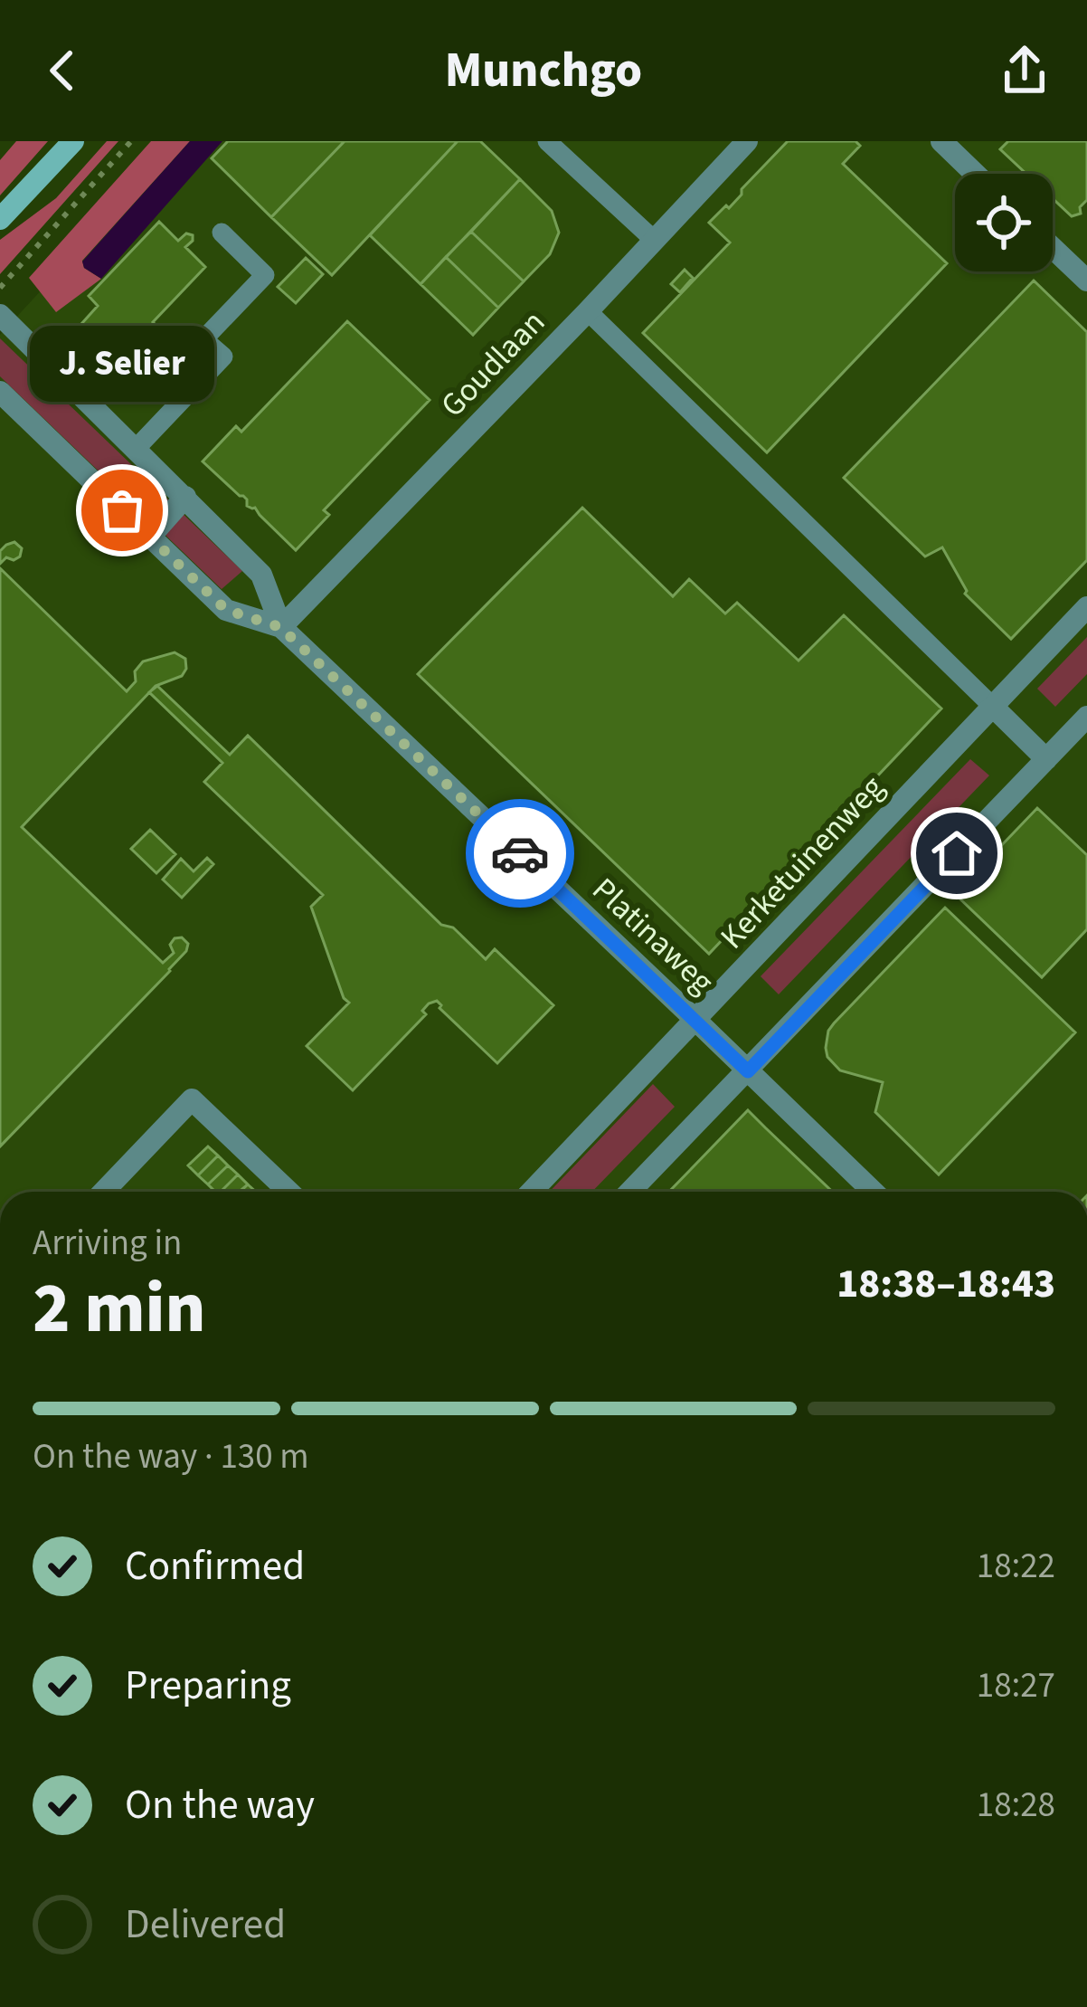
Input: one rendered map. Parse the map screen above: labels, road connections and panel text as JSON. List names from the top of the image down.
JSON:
{
  "streets": {
    "street": ["Goudlaan", "Kerketuinenweg", "Platinaweg"]
  },
  "crossings": [
    ["Goudlaan", "Platinaweg"],
    ["Kerketuinenweg", "Platinaweg"]
  ],
  "places": ["J. Selier"],
  "page": {
    "header": "Munchgo",
    "bubble": "J. Selier",
    "heading": ["2 min", "Arriving in", "18:38–18:43"],
    "bar": "On the way · 130 m",
    "list": [
      ["Confirmed", "18:22"],
      ["Preparing", "18:27"],
      ["On the way", "18:28"],
      "Delivered"
    ]
  }
}
